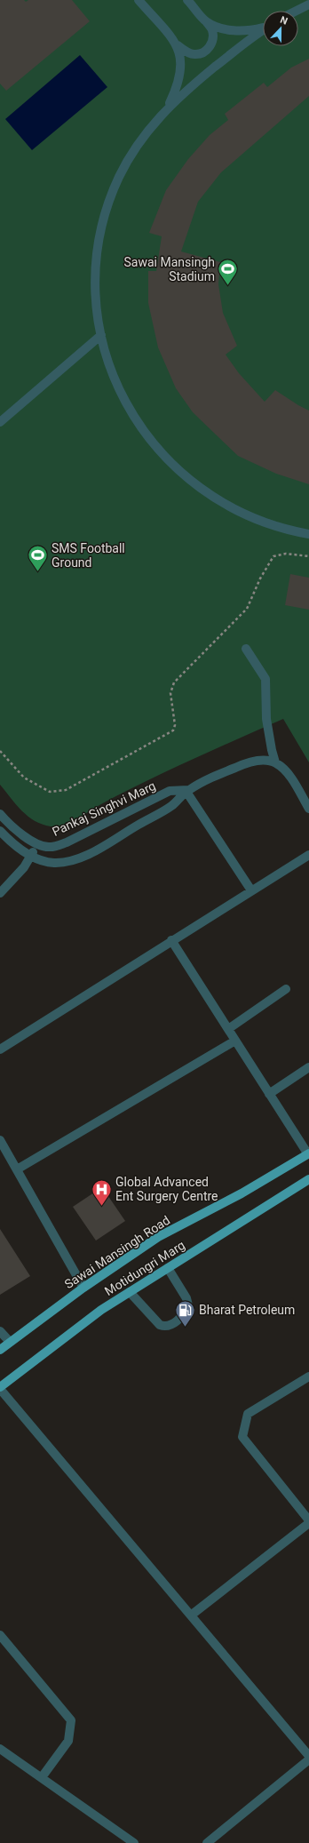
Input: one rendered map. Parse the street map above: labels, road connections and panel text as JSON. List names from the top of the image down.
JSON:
{
  "streets": {
    "main road": ["Sawai Mansingh Road", "Motidungri Marg"],
    "street": ["Pankaj Singhvi Marg"]
  },
  "places": {
    "sports": ["Sawai Mansingh Stadium", "SMS Football Ground"],
    "hospital": ["Global Advanced Ent Surgery Centre"],
    "fuel station": ["Bharat Petroleum"]
  },
  "north": "top"
}
